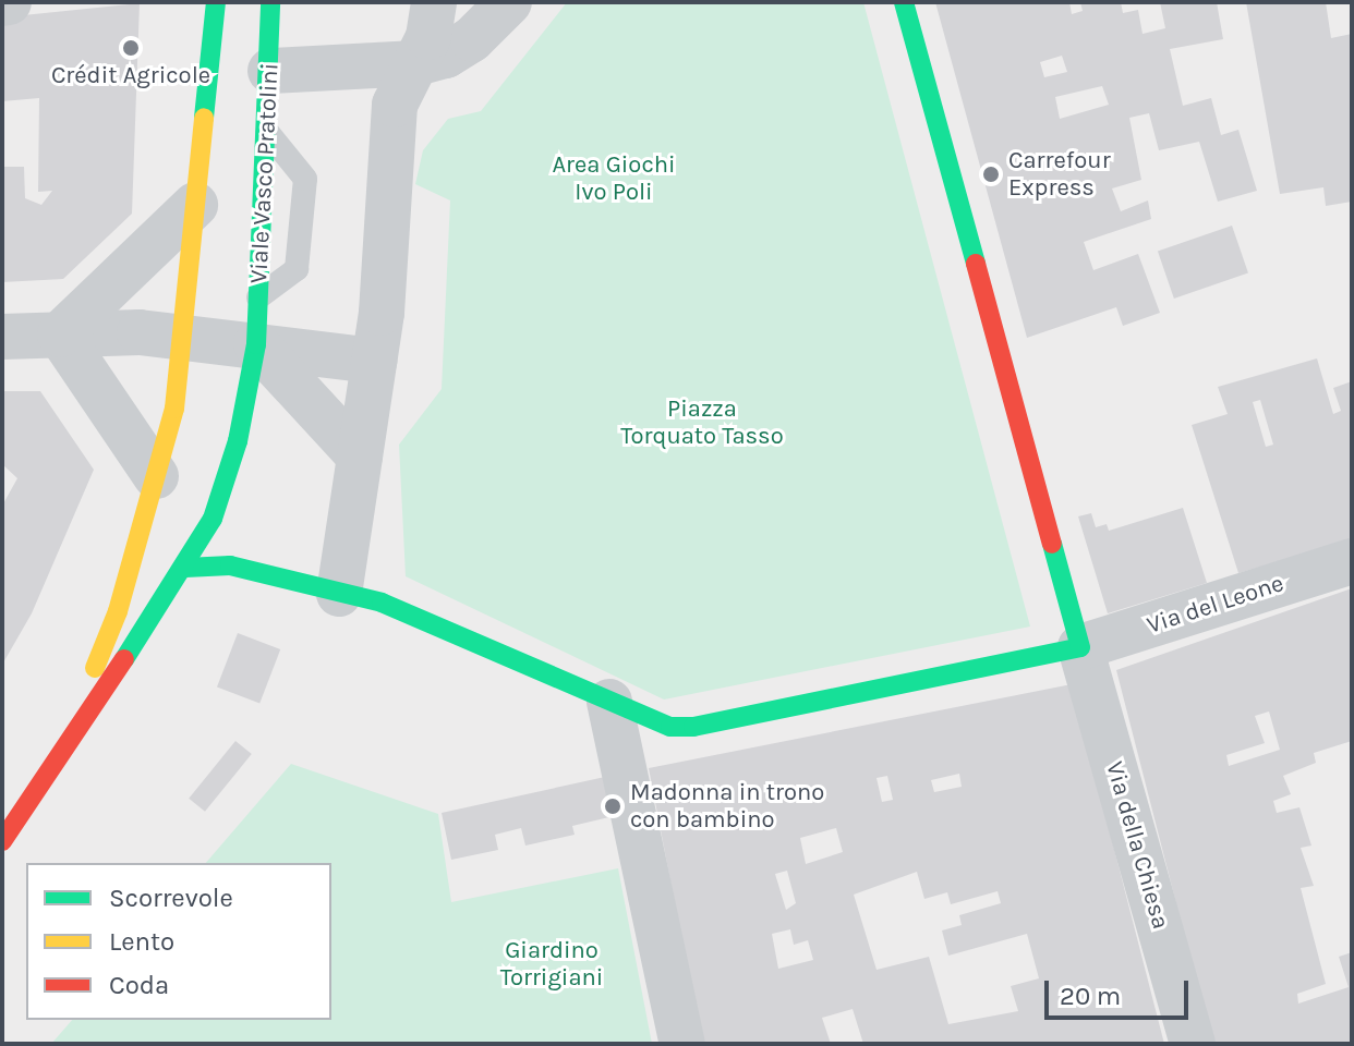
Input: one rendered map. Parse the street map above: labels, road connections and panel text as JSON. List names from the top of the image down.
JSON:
{
  "streets": {
    "main road": ["Viale Vasco Pratolini"],
    "street": ["Via del Leone", "Via della Chiesa"]
  },
  "crossings": [
    ["Via del Leone", "Via della Chiesa"]
  ],
  "parks": ["Area Giochi Ivo Poli", "Piazza Torquato Tasso", "Giardino Torrigiani"],
  "places": ["Crédit Agricole", "Carrefour Express", "Madonna in trono con bambino"],
  "legend": ["Scorrevole", "Lento", "Coda"],
  "scale_bar": "20 m"
}
